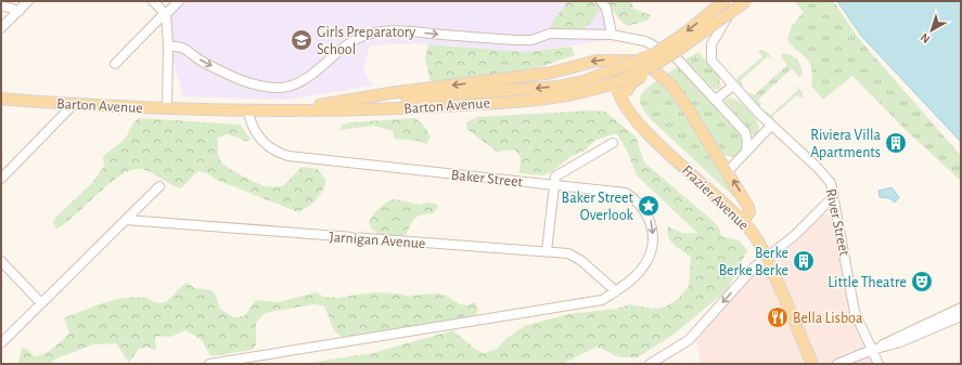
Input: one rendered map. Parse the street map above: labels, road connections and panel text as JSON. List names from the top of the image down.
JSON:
{
  "streets": {
    "main road": ["Barton Avenue", "Frazier Avenue"],
    "street": ["Baker Street", "River Street", "Jarnigan Avenue"]
  },
  "crossings": [
    ["Barton Avenue", "Baker Street"],
    ["Barton Avenue", "Frazier Avenue"],
    ["Barton Avenue", "River Street"],
    ["Baker Street", "Jarnigan Avenue"]
  ],
  "places": {
    "school or university": ["Girls Preparatory School"],
    "building": ["Riviera Villa Apartments", "Berke Berke Berke"],
    "place": ["Baker Street Overlook"],
    "theatre": ["Little Theatre"],
    "restaurant": ["Bella Lisboa"]
  },
  "north": "bottom left"
}
